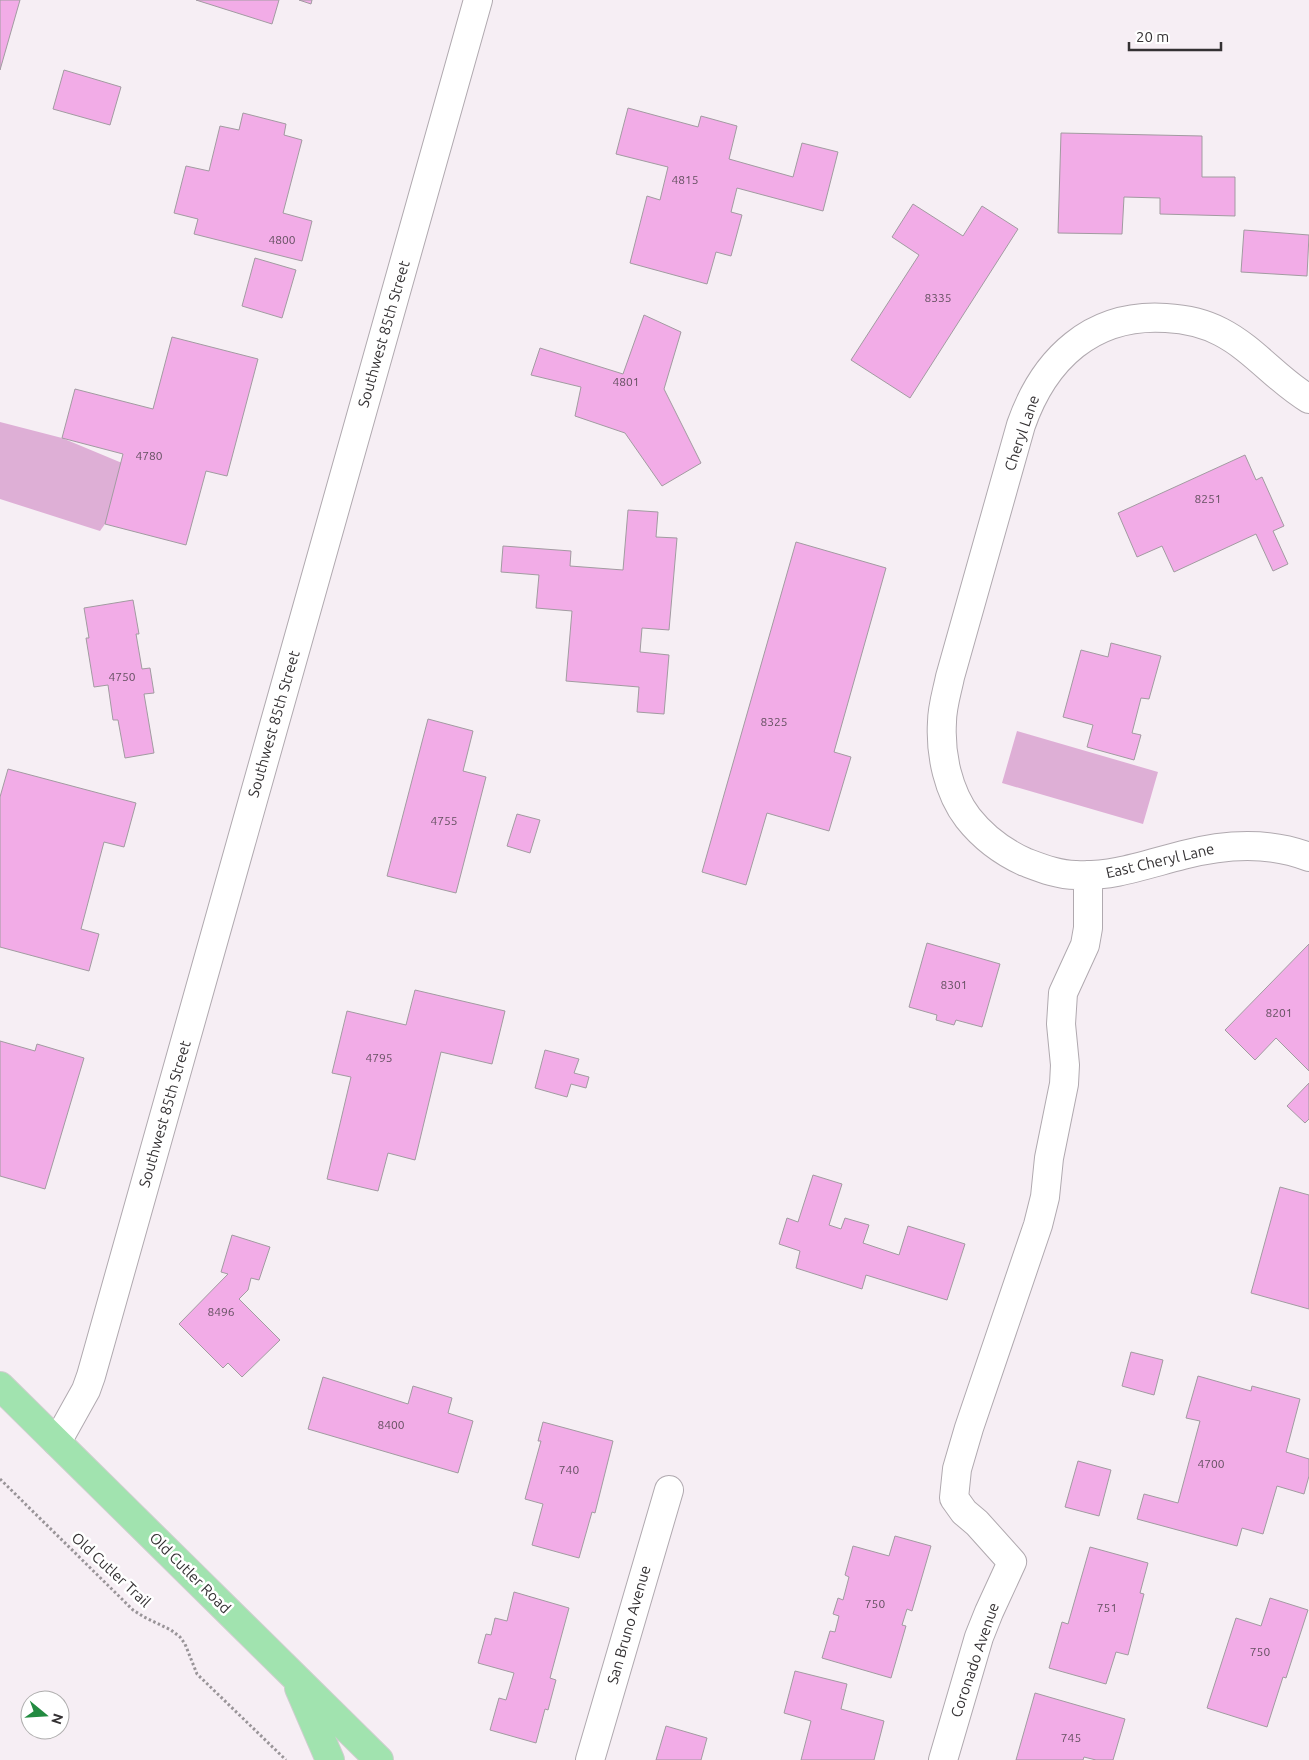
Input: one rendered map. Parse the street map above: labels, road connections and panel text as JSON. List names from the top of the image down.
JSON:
{
  "streets": {
    "main road": ["Old Cutler Road"],
    "street": [
      "Southwest 85th Street",
      "Cheryl Lane",
      "East Cheryl Lane",
      "San Bruno Avenue",
      "Coronado Avenue"
    ],
    "path": ["Old Cutler Trail"]
  },
  "crossings": [
    ["Southwest 85th Street", "Old Cutler Road"],
    ["Cheryl Lane", "East Cheryl Lane"],
    ["East Cheryl Lane", "Coronado Avenue"]
  ],
  "house_numbers": [
    "4815",
    "4800",
    "8335",
    "4801",
    "4780",
    "8251",
    "4750",
    "8325",
    "4755",
    "8301",
    "8201",
    "4795",
    "8496",
    "8400",
    "4700",
    "740",
    "750",
    "751",
    "750",
    "745"
  ],
  "scale_bar": "20 m",
  "north": "right"
}
